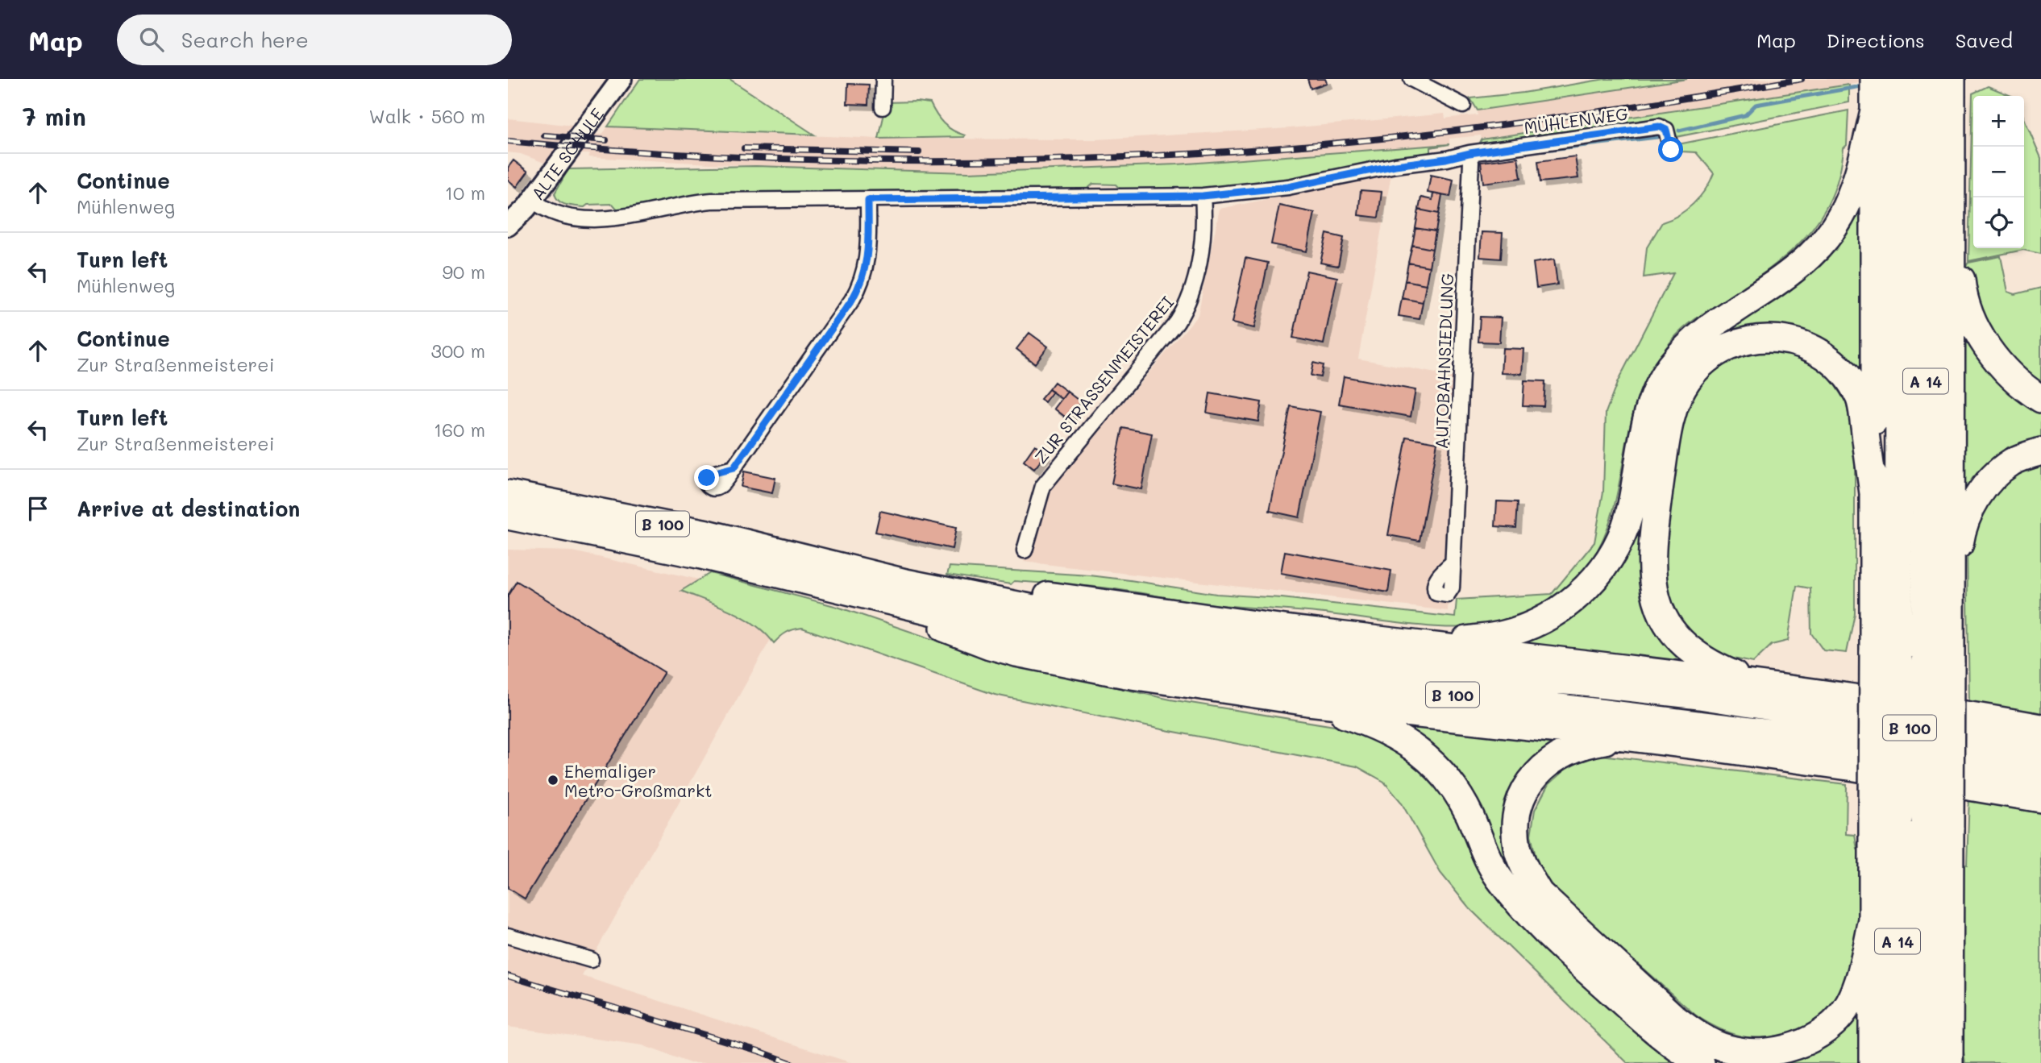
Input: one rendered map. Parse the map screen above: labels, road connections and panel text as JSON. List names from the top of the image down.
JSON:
{
  "streets": {
    "highway": ["A 14", "B 100"],
    "street": [
      "MÜHLENWEG",
      "ALTE SCHULE",
      "AUTOBAHNSIEDLUNG",
      "ZUR STRASSENMEISTEREI"
    ]
  },
  "crossings": [
    ["MÜHLENWEG", "AUTOBAHNSIEDLUNG"]
  ],
  "places": ["Ehemaliger Metro-Großmarkt"],
  "page": {
    "header": "Map",
    "search": "Search here",
    "nav": ["Map", "Directions", "Saved"],
    "heading": ["7 min", "Walk · 560 m"],
    "map_buttons": ["+", "−"],
    "list": [
      ["Continue", "Mühlenweg", "10 m"],
      ["Turn left", "Mühlenweg", "90 m"],
      ["Continue", "Zur Straßenmeisterei", "300 m"],
      ["Turn left", "Zur Straßenmeisterei", "160 m"],
      "Arrive at destination"
    ]
  }
}
